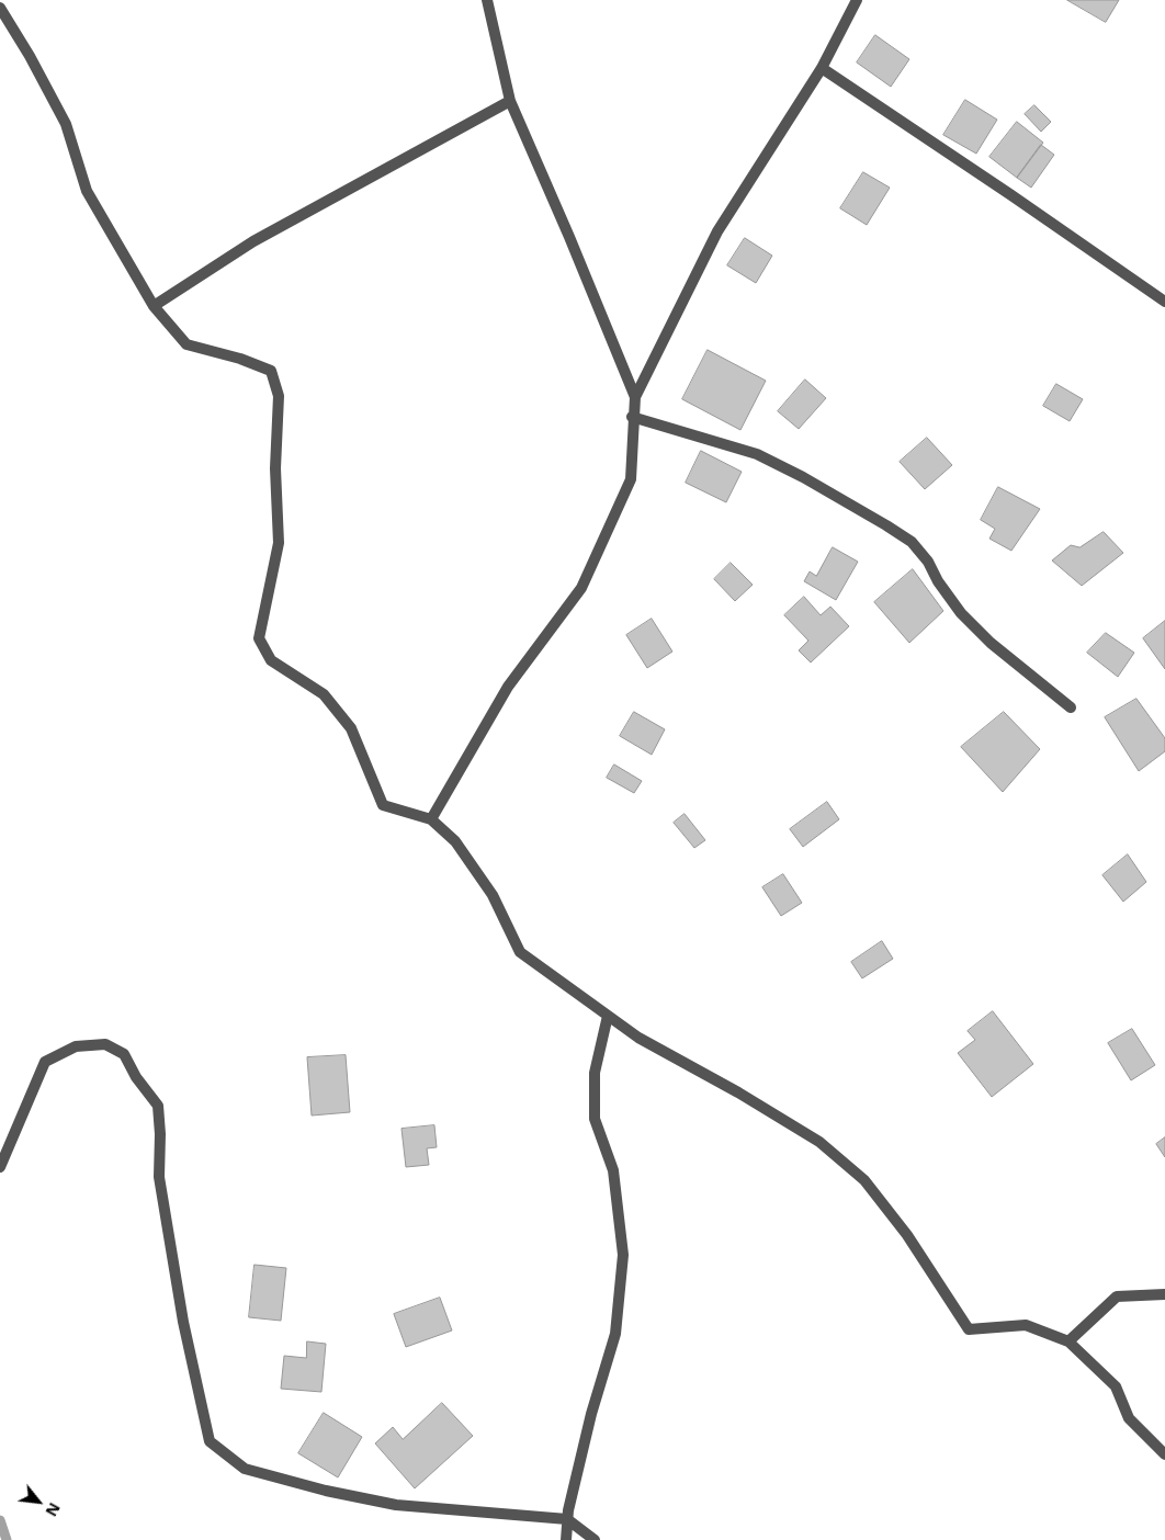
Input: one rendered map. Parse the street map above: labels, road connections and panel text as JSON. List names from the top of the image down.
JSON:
{
  "north": "bottom right"
}
